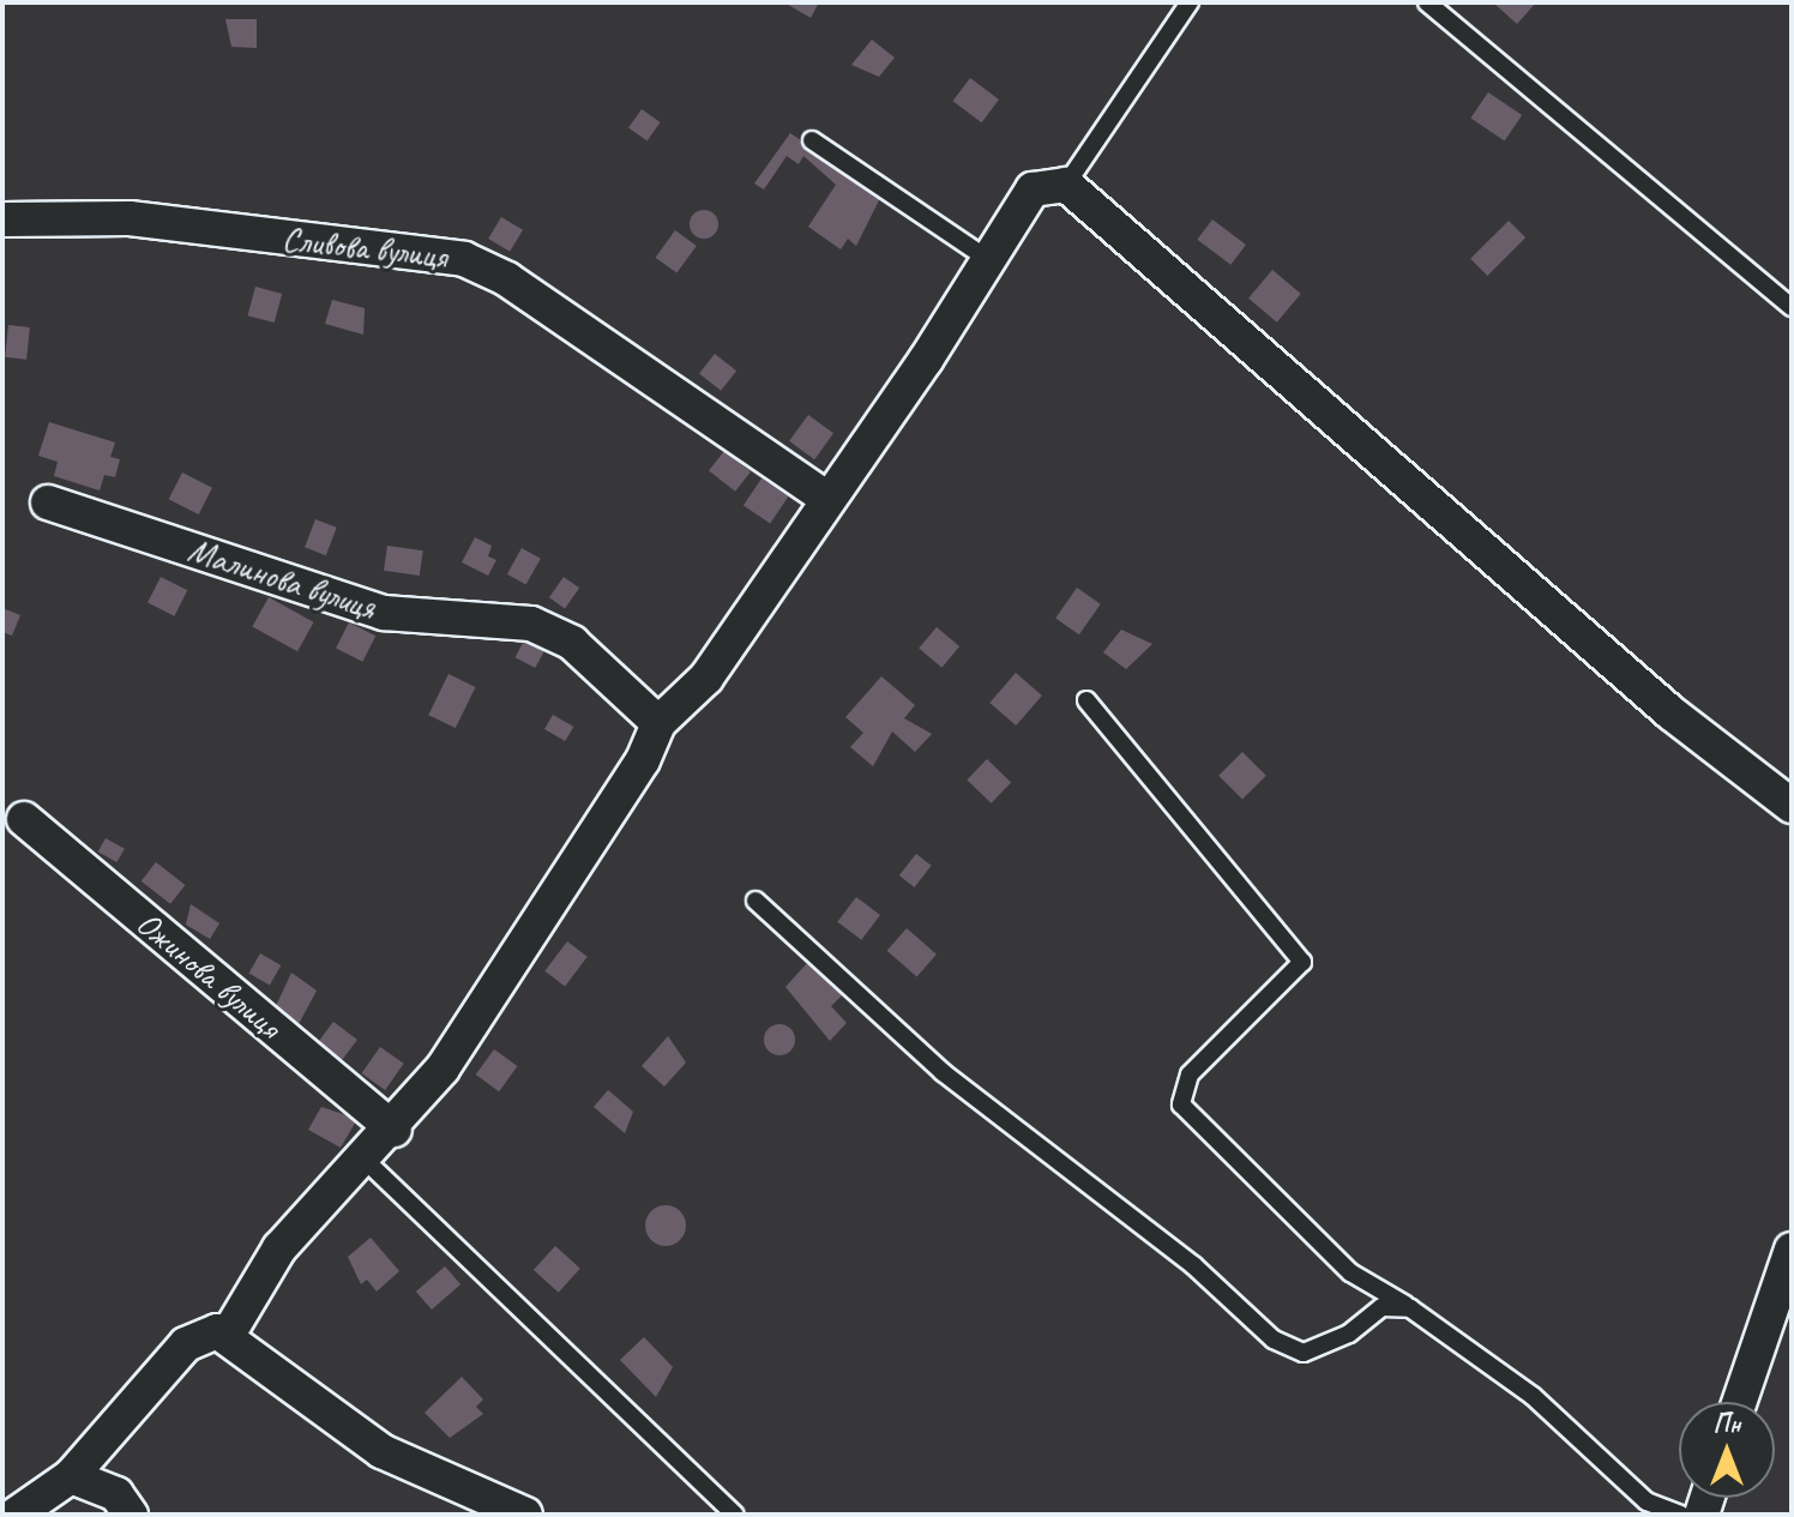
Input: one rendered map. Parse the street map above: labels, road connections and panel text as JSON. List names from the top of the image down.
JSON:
{
  "streets": {
    "street": ["Сливова вулиця", "Малинова вулиця", "Ожинова вулиця"]
  },
  "north": "top"
}
